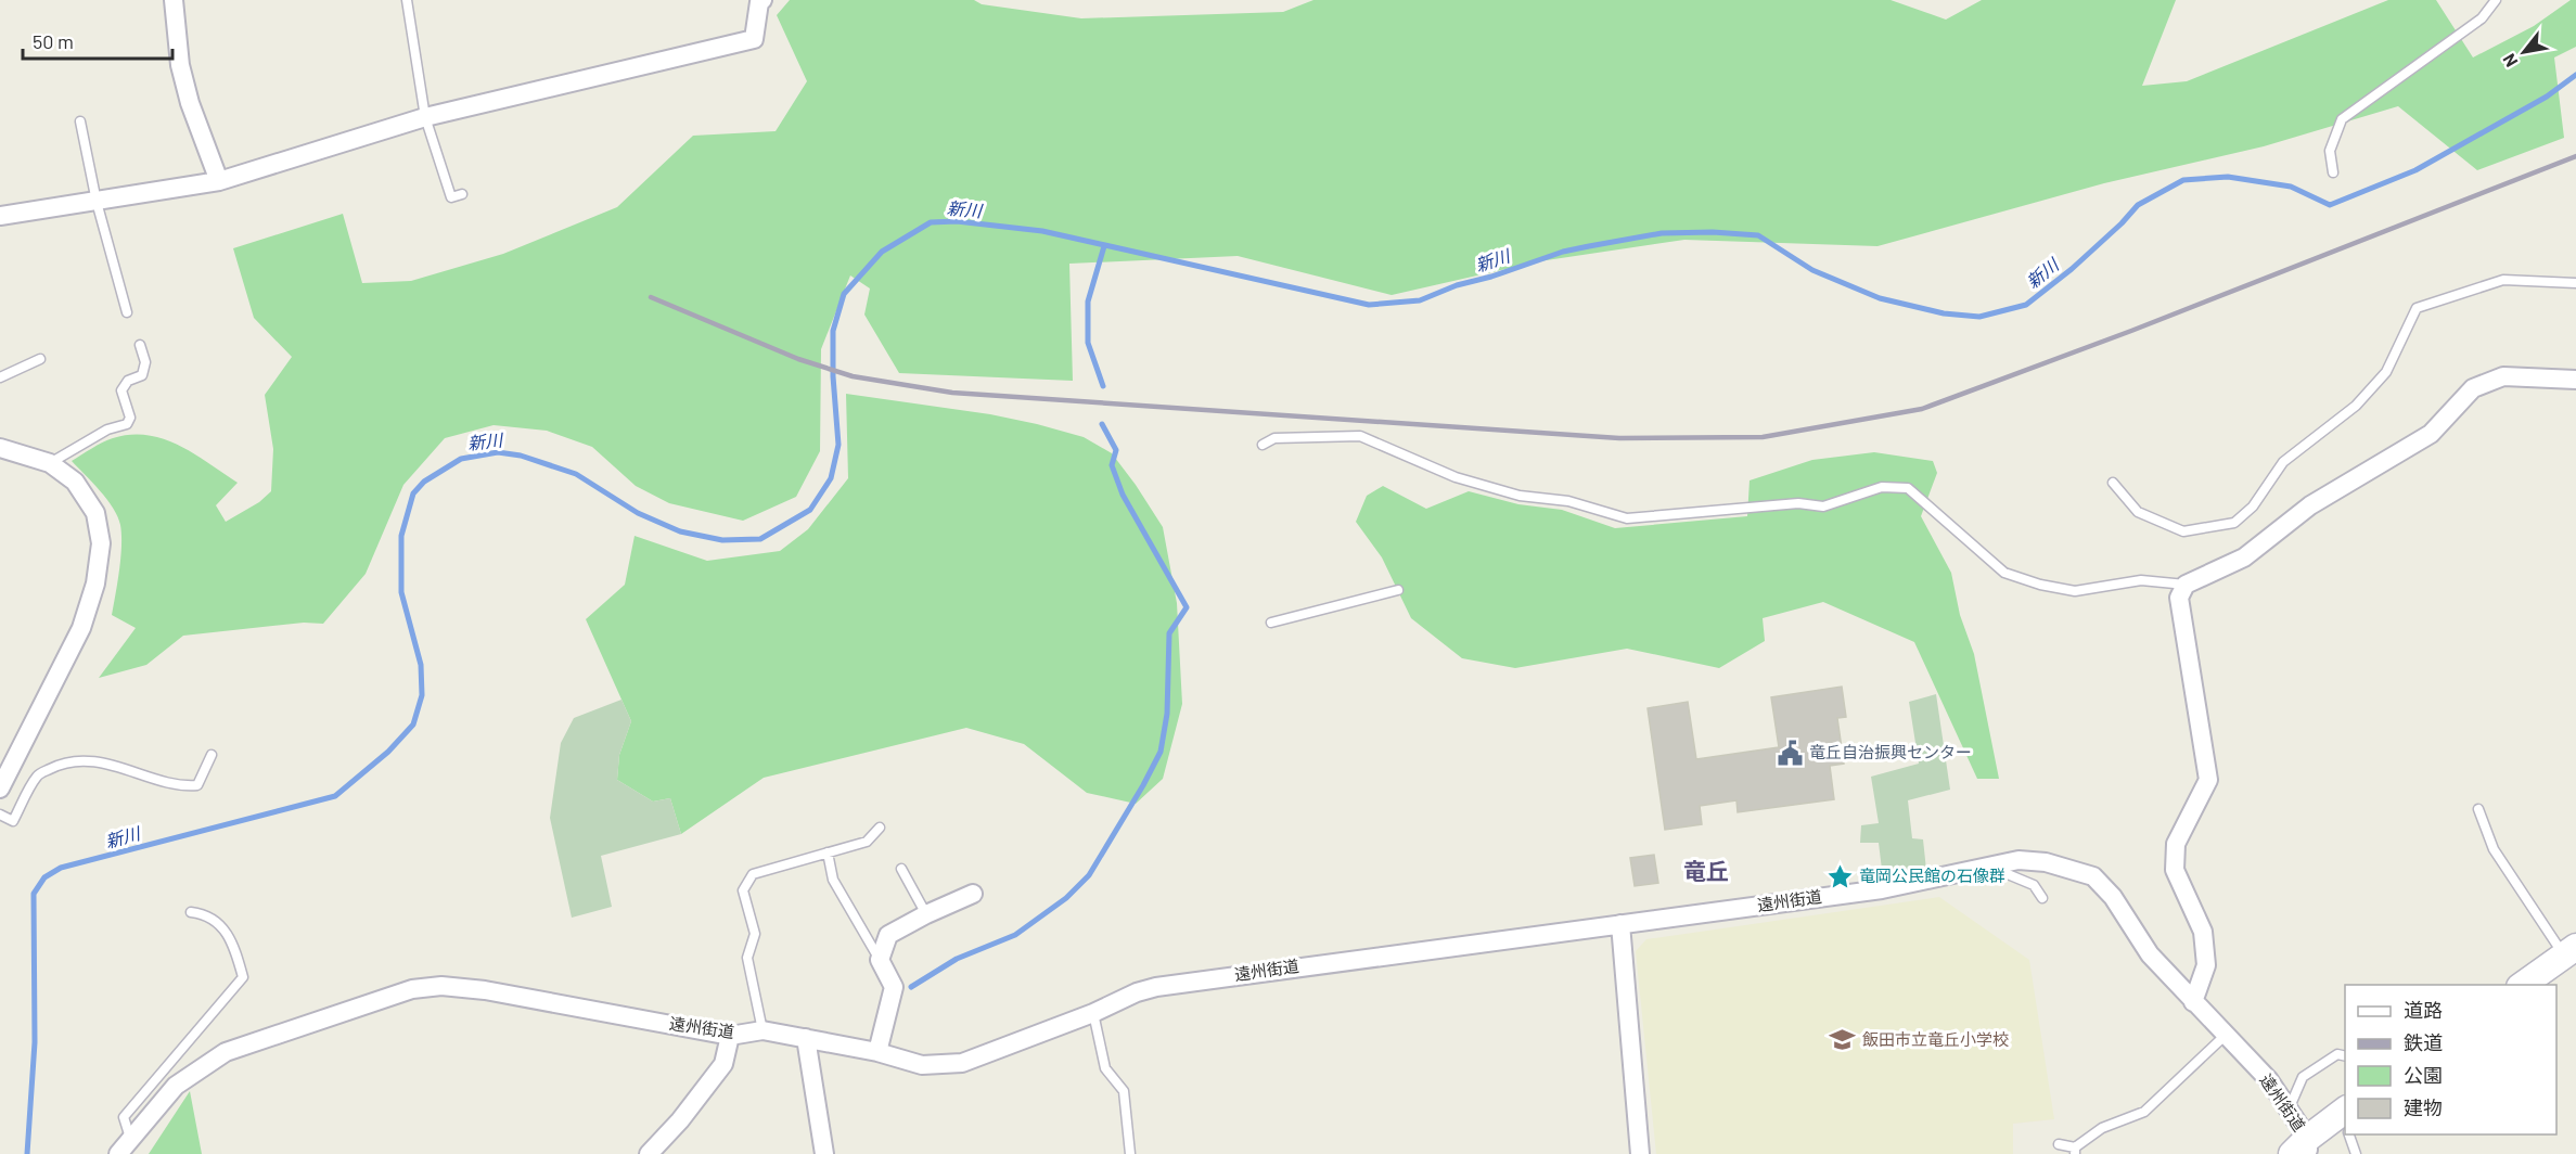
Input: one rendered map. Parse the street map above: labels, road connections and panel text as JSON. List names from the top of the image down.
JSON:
{
  "streets": {
    "street": ["遠州街道"]
  },
  "districts": ["竜丘"],
  "water": ["新川"],
  "places": {
    "public building": ["竜丘自治振興センター"],
    "place": ["竜岡公民館の石像群"],
    "school or university": ["飯田市立竜丘小学校"]
  },
  "legend": [
    "道路",
    "鉄道",
    "公園",
    "建物"
  ],
  "scale_bar": "50 m",
  "north": "bottom left"
}
